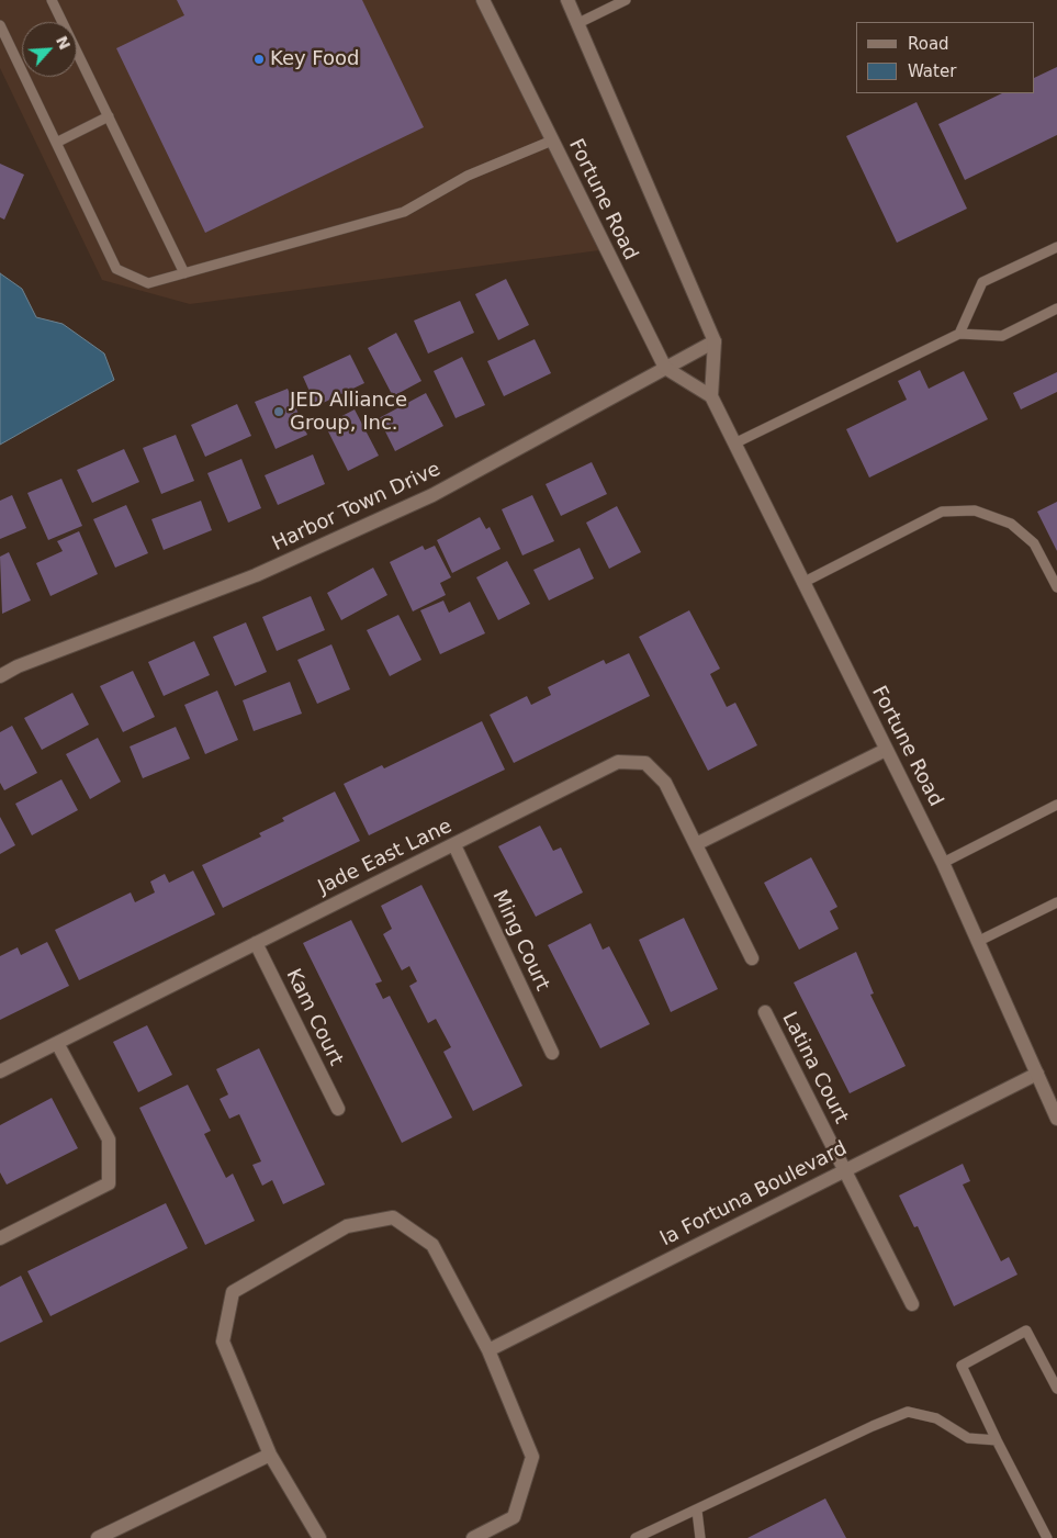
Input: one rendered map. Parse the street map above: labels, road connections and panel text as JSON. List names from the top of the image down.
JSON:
{
  "streets": {
    "street": [
      "Fortune Road",
      "Harbor Town Drive",
      "Jade East Lane",
      "Ming Court",
      "Kam Court",
      "Latina Court",
      "la Fortuna Boulevard"
    ]
  },
  "crossings": [
    ["Fortune Road", "Harbor Town Drive"],
    ["Fortune Road", "la Fortuna Boulevard"],
    ["Jade East Lane", "Ming Court"],
    ["Jade East Lane", "Kam Court"],
    ["Latina Court", "la Fortuna Boulevard"]
  ],
  "places": ["Key Food", "JED Alliance Group, Inc."],
  "legend": ["Road", "Water"],
  "north": "top right"
}
